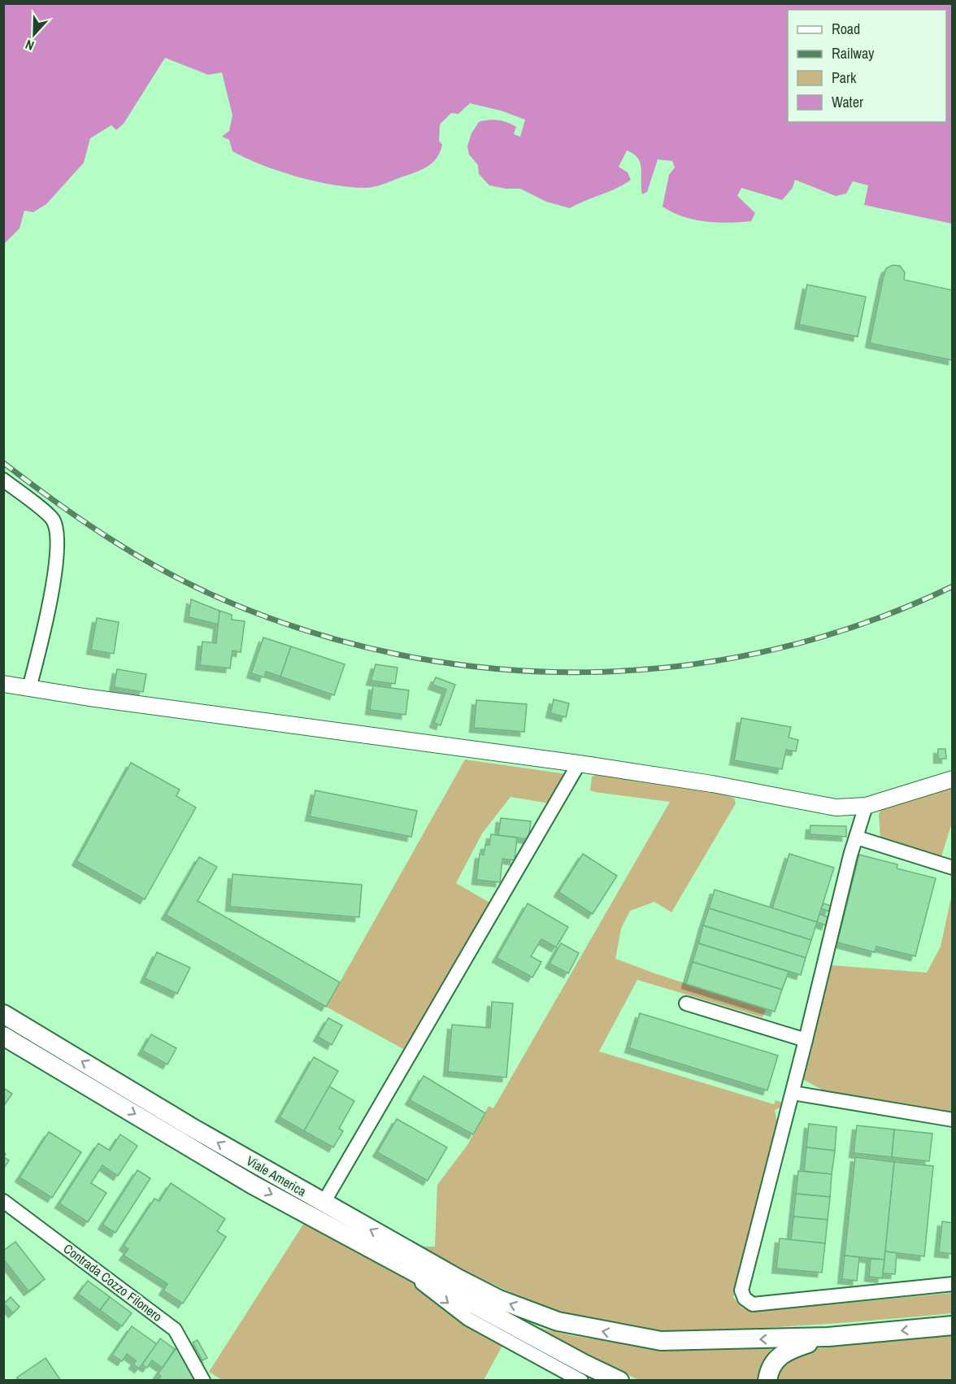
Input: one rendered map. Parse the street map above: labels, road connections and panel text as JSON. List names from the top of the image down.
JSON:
{
  "streets": {
    "main road": ["Viale America"],
    "street": ["Contrada Cozzo Filonero"]
  },
  "legend": [
    "Road",
    "Railway",
    "Park",
    "Water"
  ],
  "north": "bottom"
}
